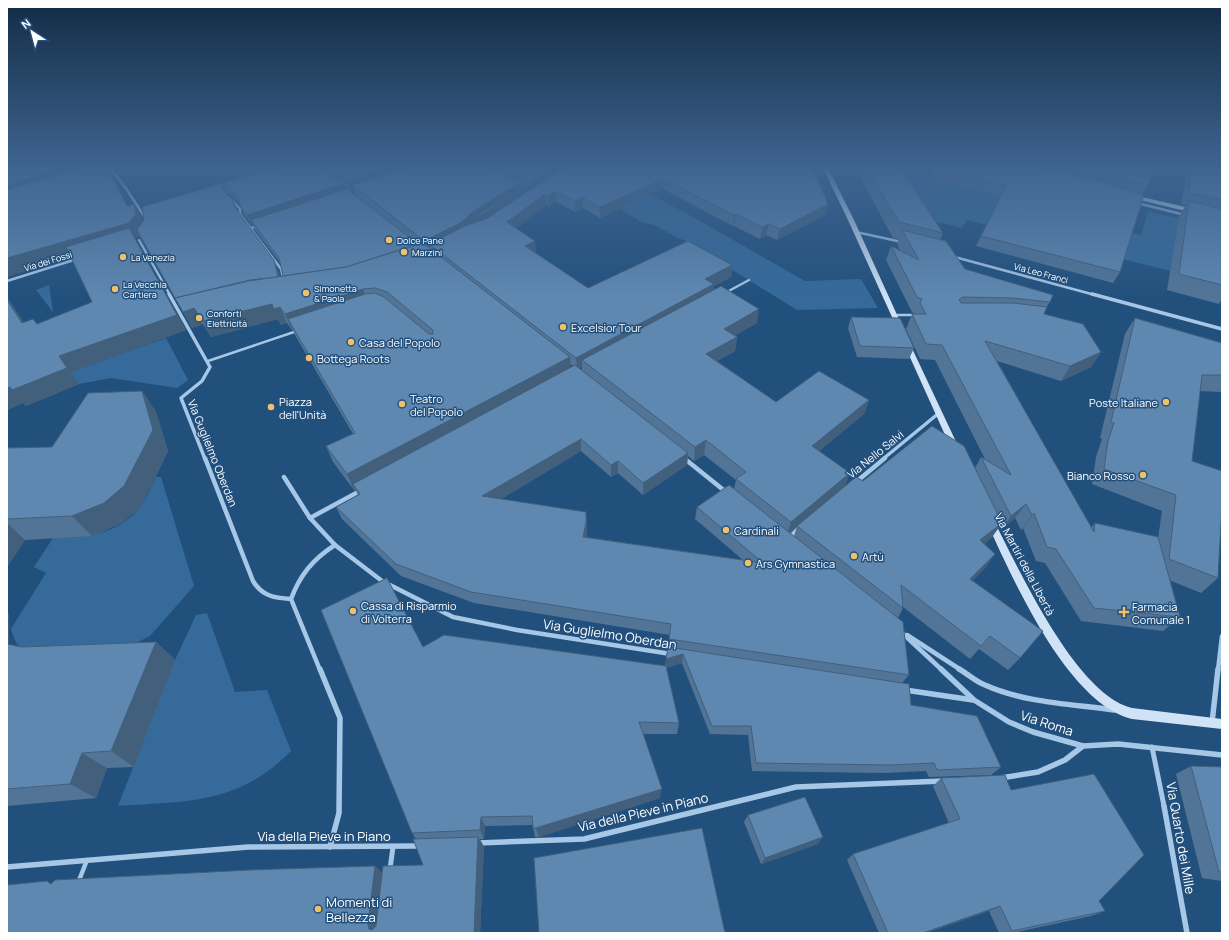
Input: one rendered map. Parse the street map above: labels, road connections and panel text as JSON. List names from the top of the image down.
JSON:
{
  "streets": {
    "main road": ["Via Martiri della Libertà"],
    "street": [
      "Via dei Fossi",
      "Via Leo Franci",
      "Via Guglielmo Oberdan",
      "Via Nello Salvi",
      "Via Roma",
      "Via della Pieve in Piano",
      "Via Quarto dei Mille"
    ]
  },
  "crossings": [
    ["Via Martiri della Libertà", "Via Roma"],
    ["Via Roma", "Via Quarto dei Mille"]
  ],
  "places": {
    "other": [
      "Dolce Pane",
      "Marzini",
      "La Venezia",
      "La Vecchia Cartiera",
      "Simonetta & Paola",
      "Conforti Elettricità",
      "Excelsior Tour",
      "Casa del Popolo",
      "Bottega Roots",
      "Poste Italiane",
      "Teatro del Popolo",
      "Piazza dell'Unità",
      "Bianco Rosso",
      "Cardinali",
      "Artù",
      "Ars Gymnastica",
      "Cassa di Risparmio di Volterra",
      "Momenti di Bellezza"
    ],
    "health": ["Farmacia Comunale 1"]
  },
  "north": "top left"
}
